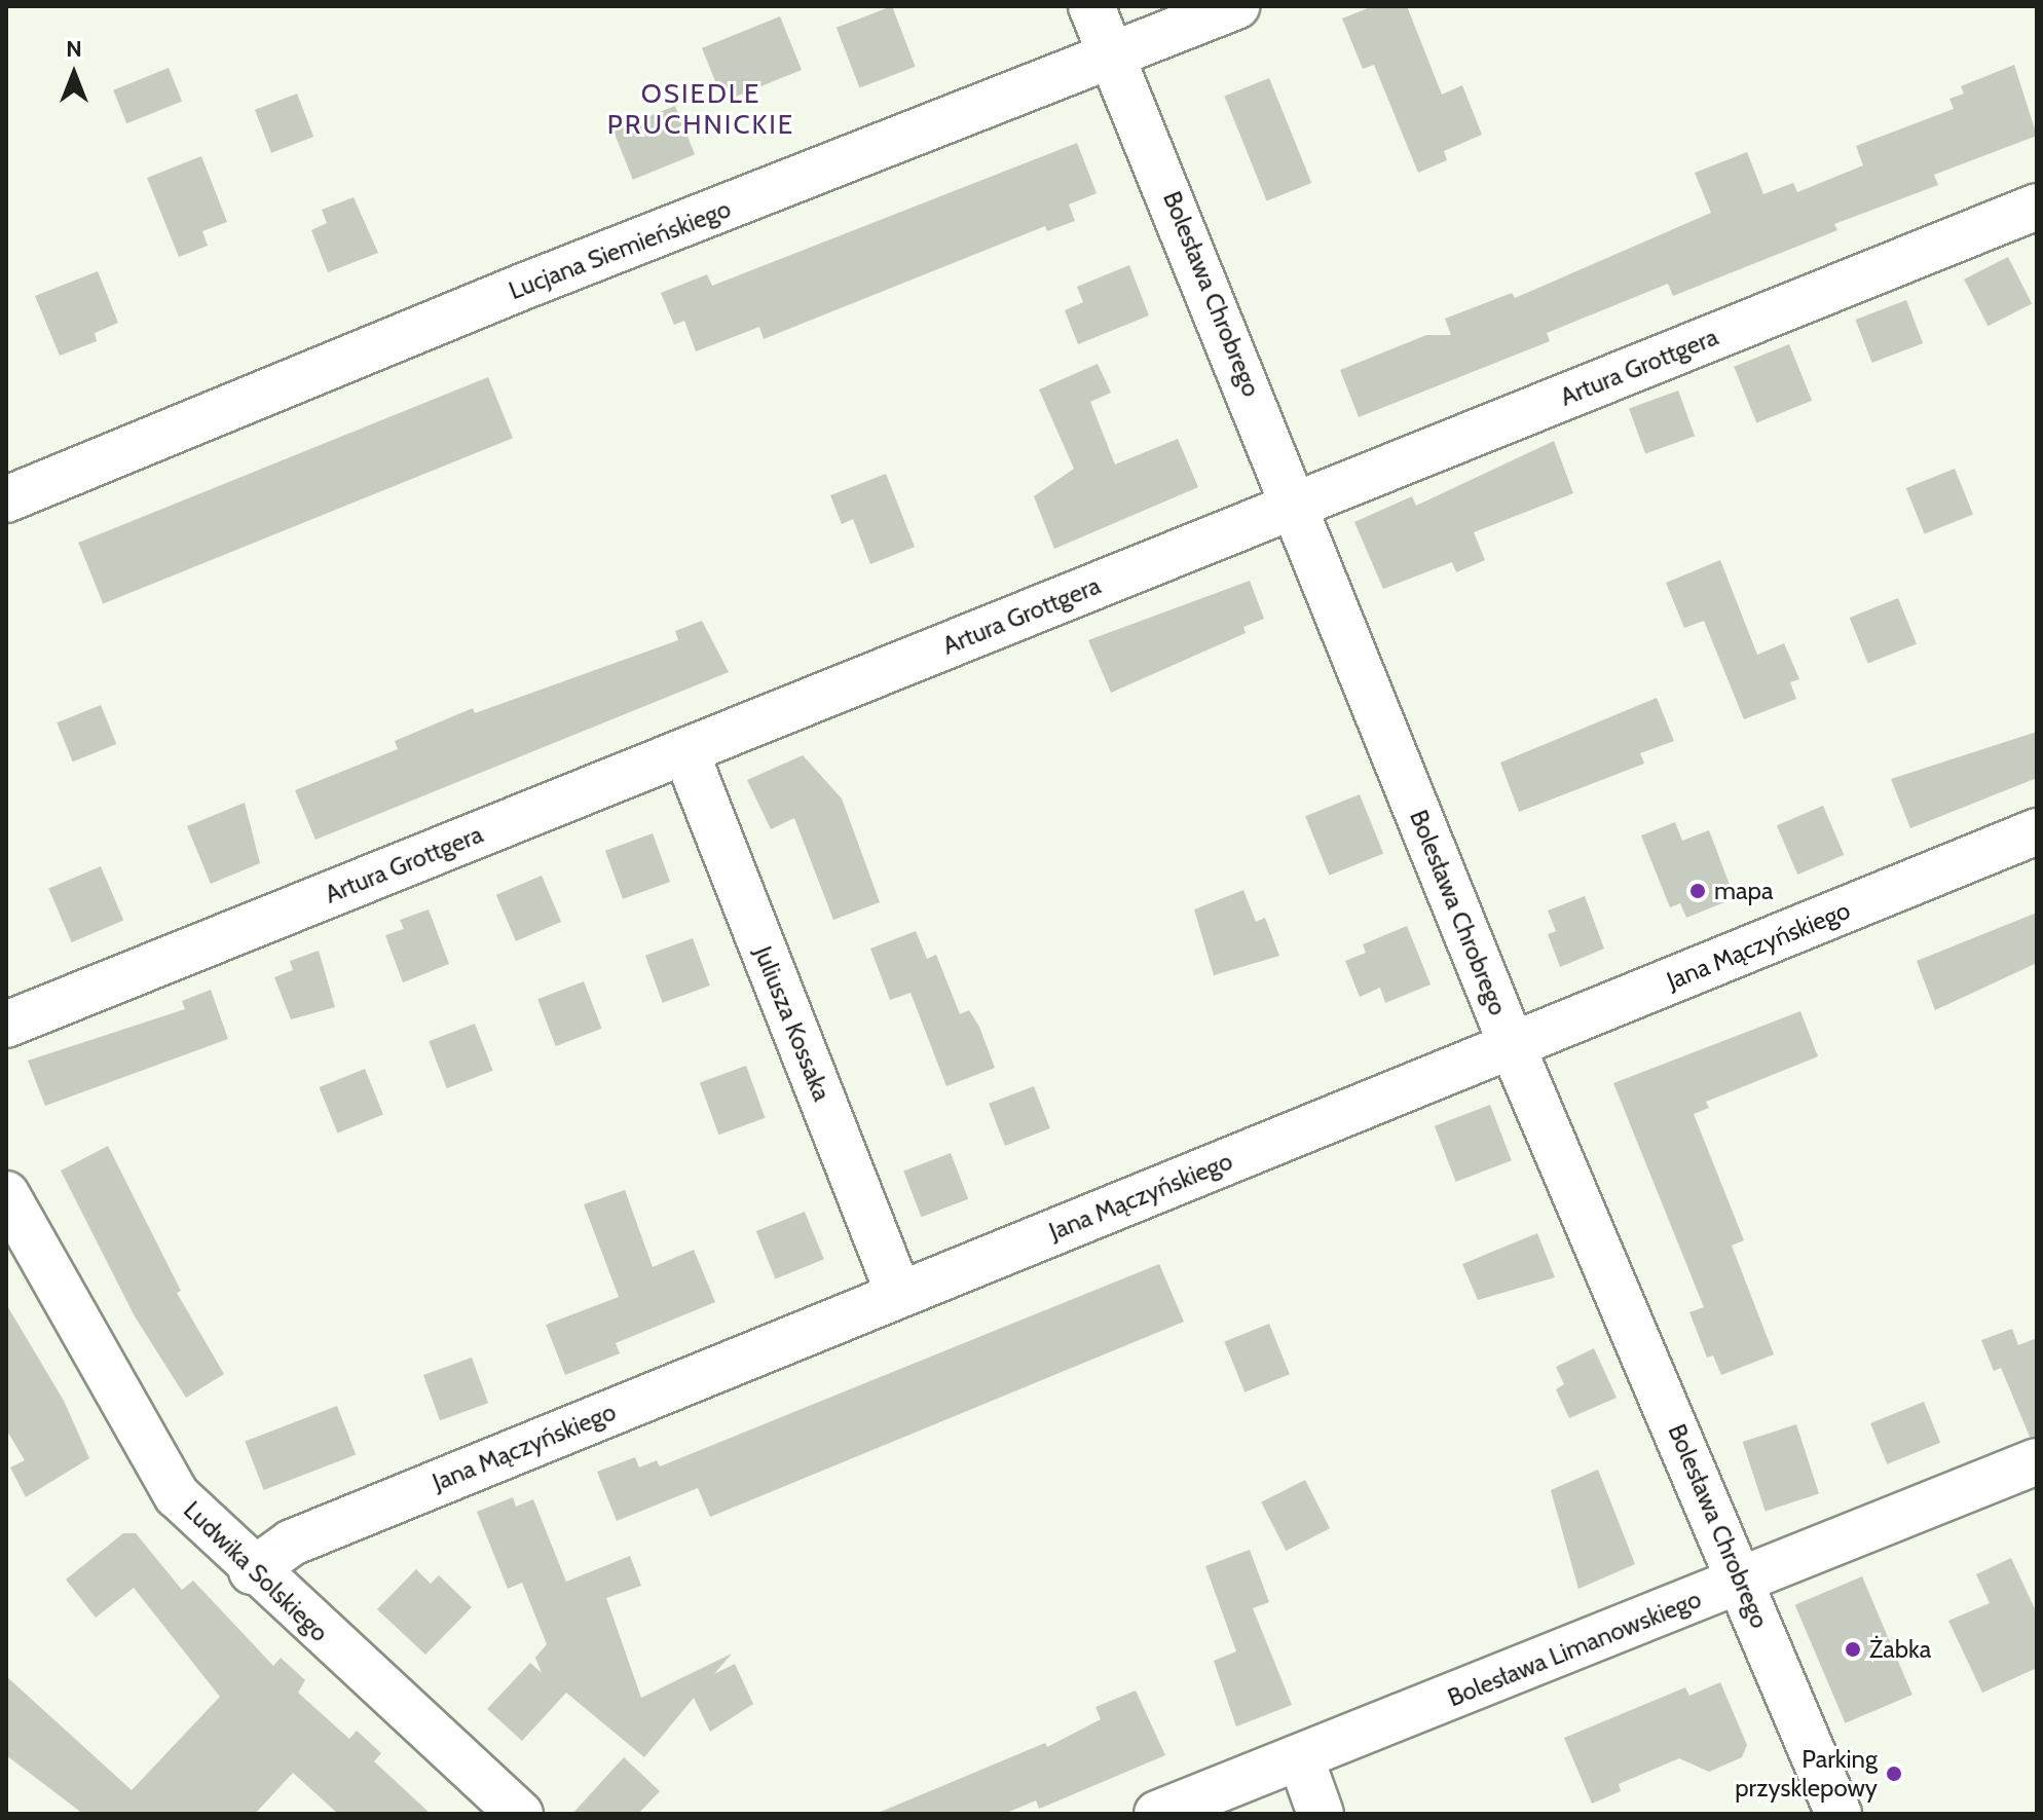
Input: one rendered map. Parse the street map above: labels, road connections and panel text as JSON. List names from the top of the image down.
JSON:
{
  "streets": {
    "street": [
      "Lucjana Siemieńskiego",
      "Bolesława Chrobrego",
      "Artura Grottgera",
      "Jana Mączyńskiego",
      "Juliusza Kossaka",
      "Ludwika Solskiego",
      "Bolesława Limanowskiego"
    ]
  },
  "crossings": [
    ["Lucjana Siemieńskiego", "Bolesława Chrobrego"],
    ["Bolesława Chrobrego", "Artura Grottgera"],
    ["Bolesława Chrobrego", "Jana Mączyńskiego"],
    ["Bolesława Chrobrego", "Bolesława Limanowskiego"],
    ["Artura Grottgera", "Juliusza Kossaka"],
    ["Jana Mączyńskiego", "Juliusza Kossaka"],
    ["Jana Mączyńskiego", "Ludwika Solskiego"]
  ],
  "districts": ["OSIEDLE PRUCHNICKIE"],
  "places": ["mapa", "Żabka", "Parking przysklepowy"],
  "north": "top"
}
